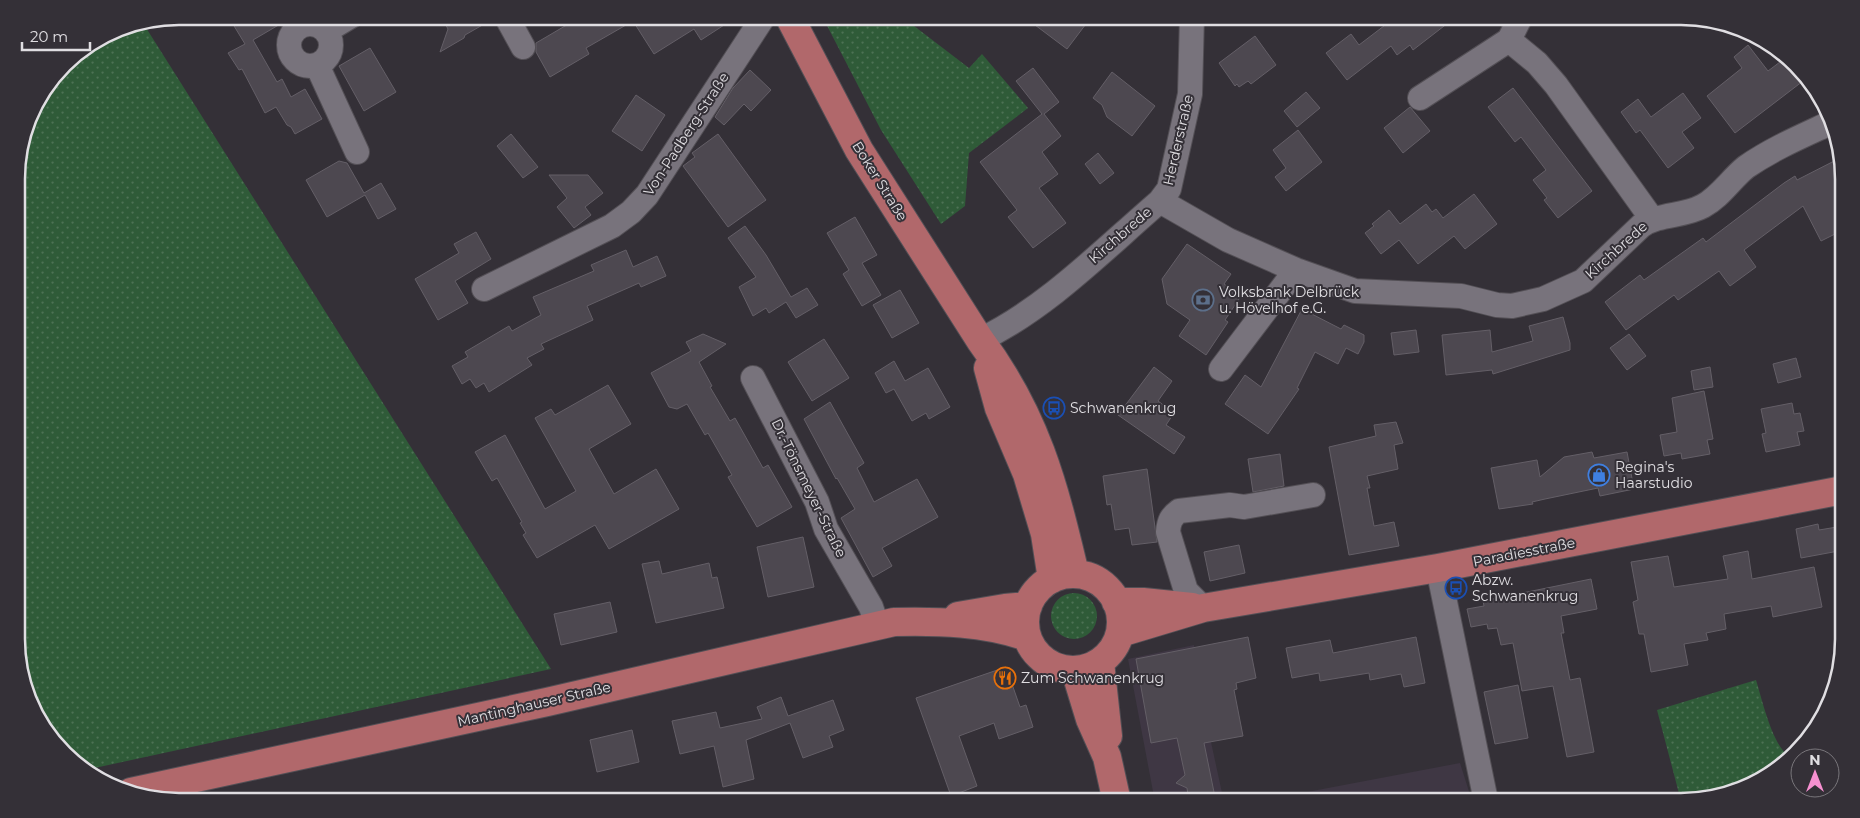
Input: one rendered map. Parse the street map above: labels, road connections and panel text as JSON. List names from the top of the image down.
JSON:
{
  "streets": {
    "main road": ["Boker Straße", "Paradiesstraße", "Mantinghauser Straße"],
    "street": [
      "Von-Padberg-Straße",
      "Herderstraße",
      "Kirchbrede",
      "Dr.-Tönsmeyer-Straße"
    ]
  },
  "crossings": [
    ["Herderstraße", "Kirchbrede"],
    ["Boker Straße", "Kirchbrede"],
    ["Boker Straße", "Paradiesstraße"],
    ["Boker Straße", "Mantinghauser Straße"],
    ["Dr.-Tönsmeyer-Straße", "Mantinghauser Straße"],
    ["Paradiesstraße", "Mantinghauser Straße"]
  ],
  "places": {
    "bank": ["Volksbank Delbrück u. Hövelhof e.G."],
    "bus stop": ["Schwanenkrug", "Abzw. Schwanenkrug"],
    "shop": ["Regina's Haarstudio"],
    "restaurant": ["Zum Schwanenkrug"]
  },
  "scale_bar": "20 m",
  "north": "top"
}
